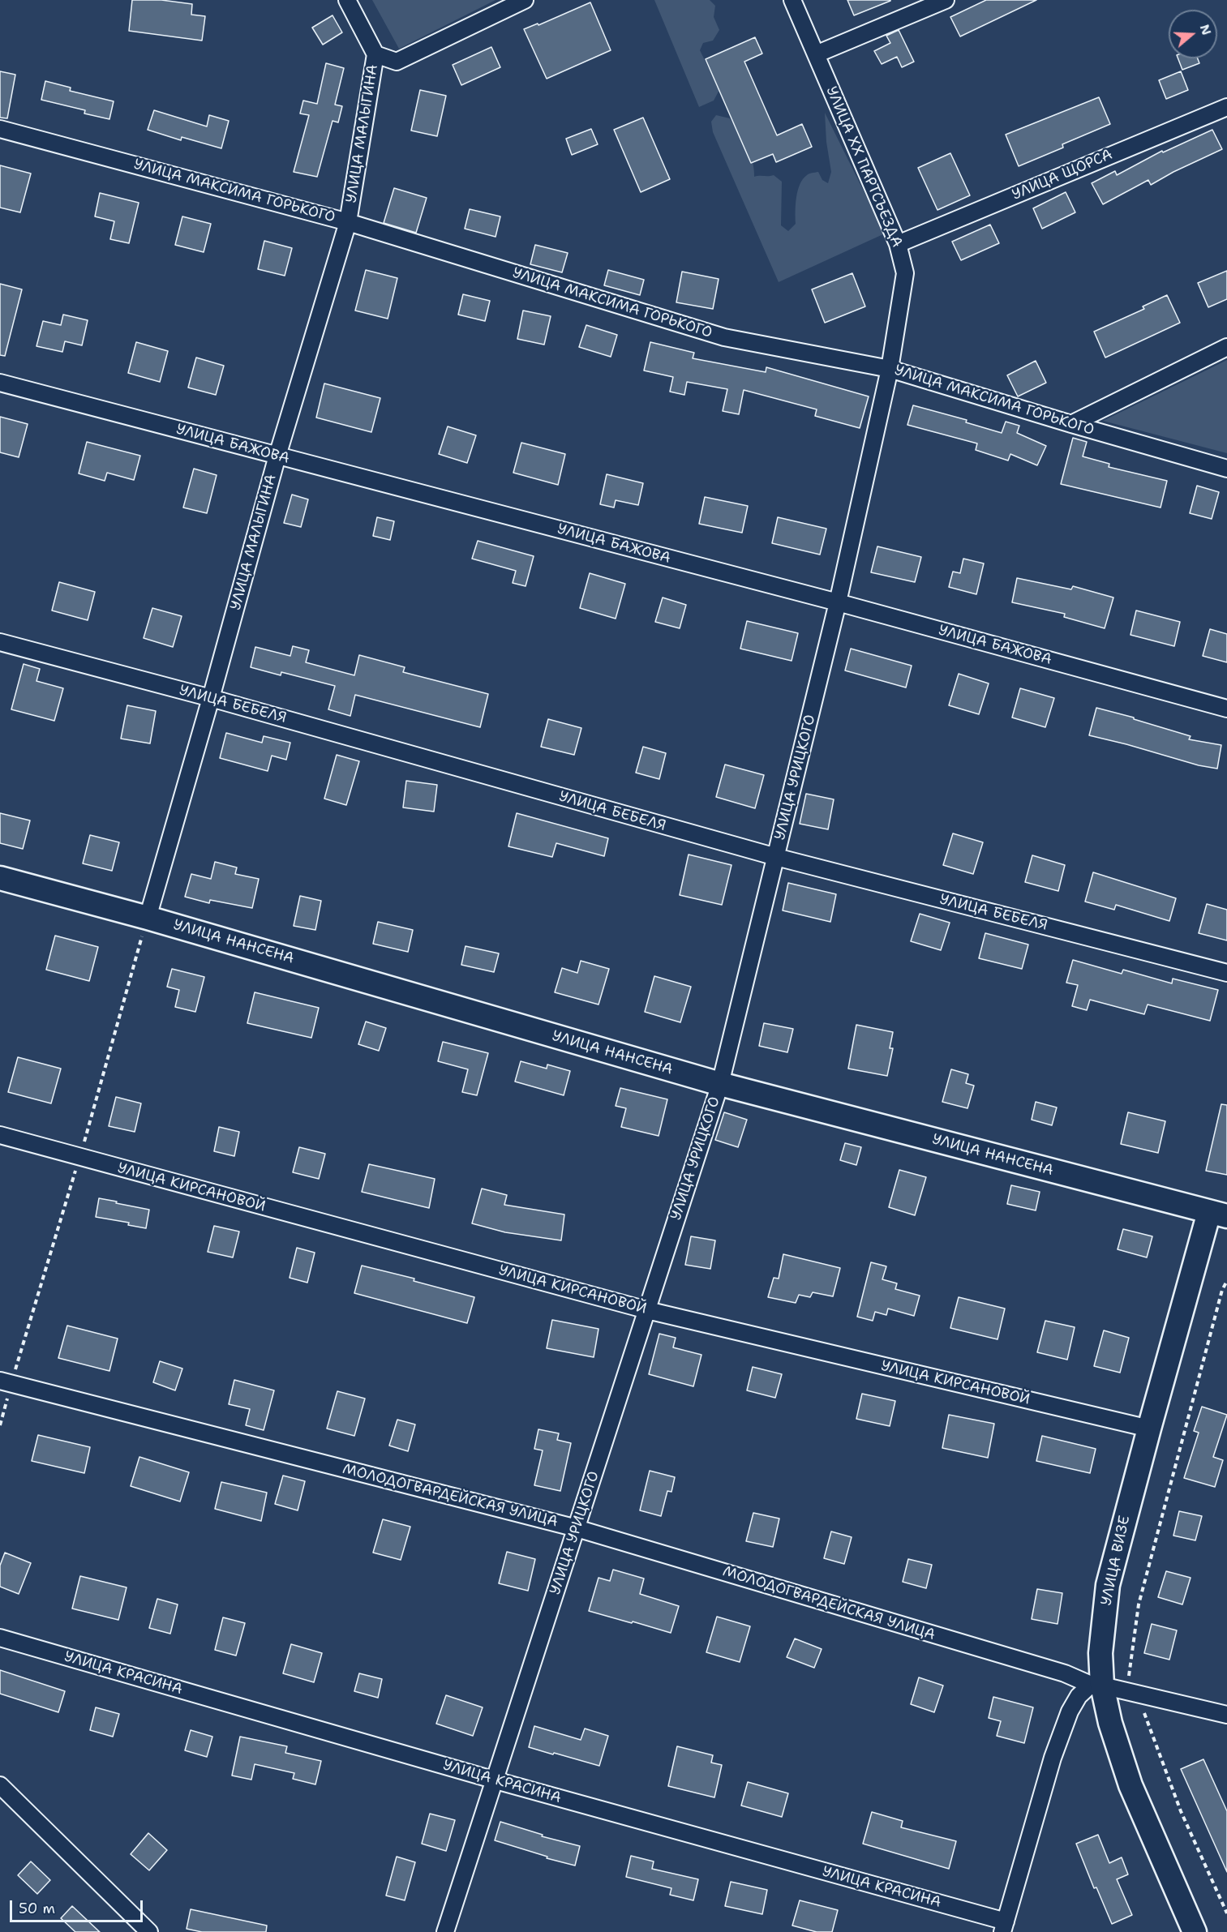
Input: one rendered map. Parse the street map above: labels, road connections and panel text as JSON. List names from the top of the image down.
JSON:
{
  "streets": {
    "main road": ["УЛИЦА НАНСЕНА", "УЛИЦА ВИЗЕ"],
    "street": [
      "УЛИЦА МАЛЫГИНА",
      "УЛИЦА XX ПАРТСЪЕЗДА",
      "УЛИЦА ЩОРСА",
      "УЛИЦА МАКСИМА ГОРЬКОГО",
      "УЛИЦА БАЖОВА",
      "УЛИЦА БЕБЕЛЯ",
      "УЛИЦА УРИЦКОГО",
      "УЛИЦА КИРСАНОВОЙ",
      "МОЛОДОГВАРДЕЙСКАЯ УЛИЦА",
      "УЛИЦА КРАСИНА"
    ]
  },
  "crossings": [
    ["УЛИЦА МАЛЫГИНА", "УЛИЦА МАКСИМА ГОРЬКОГО"],
    ["УЛИЦА МАЛЫГИНА", "УЛИЦА БАЖОВА"],
    ["УЛИЦА МАЛЫГИНА", "УЛИЦА БЕБЕЛЯ"],
    ["УЛИЦА МАЛЫГИНА", "УЛИЦА НАНСЕНА"],
    ["УЛИЦА XX ПАРТСЪЕЗДА", "УЛИЦА ЩОРСА"],
    ["УЛИЦА XX ПАРТСЪЕЗДА", "УЛИЦА МАКСИМА ГОРЬКОГО"],
    ["УЛИЦА XX ПАРТСЪЕЗДА", "УЛИЦА УРИЦКОГО"],
    ["УЛИЦА МАКСИМА ГОРЬКОГО", "УЛИЦА УРИЦКОГО"],
    ["УЛИЦА БАЖОВА", "УЛИЦА УРИЦКОГО"],
    ["УЛИЦА БЕБЕЛЯ", "УЛИЦА УРИЦКОГО"],
    ["УЛИЦА УРИЦКОГО", "УЛИЦА НАНСЕНА"],
    ["УЛИЦА УРИЦКОГО", "УЛИЦА КИРСАНОВОЙ"],
    ["УЛИЦА УРИЦКОГО", "МОЛОДОГВАРДЕЙСКАЯ УЛИЦА"],
    ["УЛИЦА УРИЦКОГО", "УЛИЦА КРАСИНА"],
    ["УЛИЦА НАНСЕНА", "УЛИЦА ВИЗЕ"],
    ["УЛИЦА КИРСАНОВОЙ", "УЛИЦА ВИЗЕ"],
    ["МОЛОДОГВАРДЕЙСКАЯ УЛИЦА", "УЛИЦА ВИЗЕ"]
  ],
  "scale_bar": "50 m",
  "north": "right"
}
